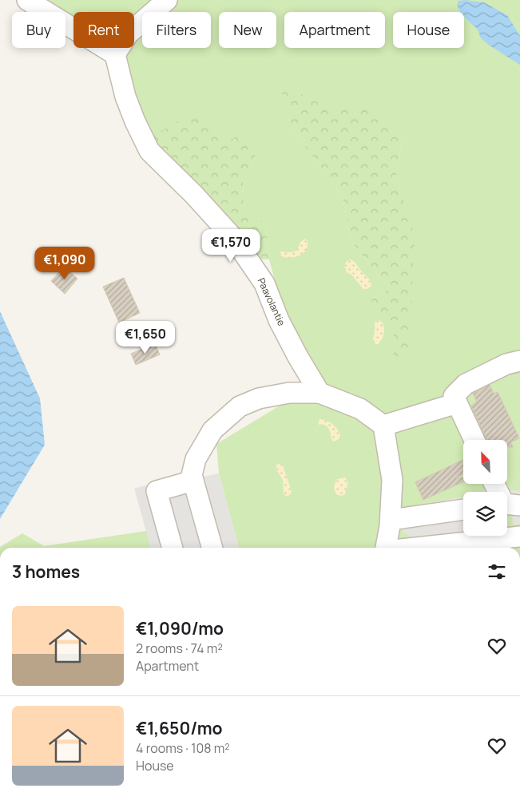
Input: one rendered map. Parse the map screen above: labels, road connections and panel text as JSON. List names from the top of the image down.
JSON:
{
  "streets": {
    "street": ["Paavolantie"]
  },
  "north": "top left",
  "page": {
    "chip": [
      "Buy",
      "Rent",
      "Filters",
      "New",
      "Apartment",
      "House"
    ],
    "price": ["€1,570", "€1,090", "€1,650"],
    "heading": "3 homes",
    "list": [
      {
        "name": "€1,090/mo",
        "note": "2 rooms · 74 m² · Apartment"
      },
      {
        "name": "€1,650/mo",
        "note": "4 rooms · 108 m² · House"
      }
    ]
  }
}
